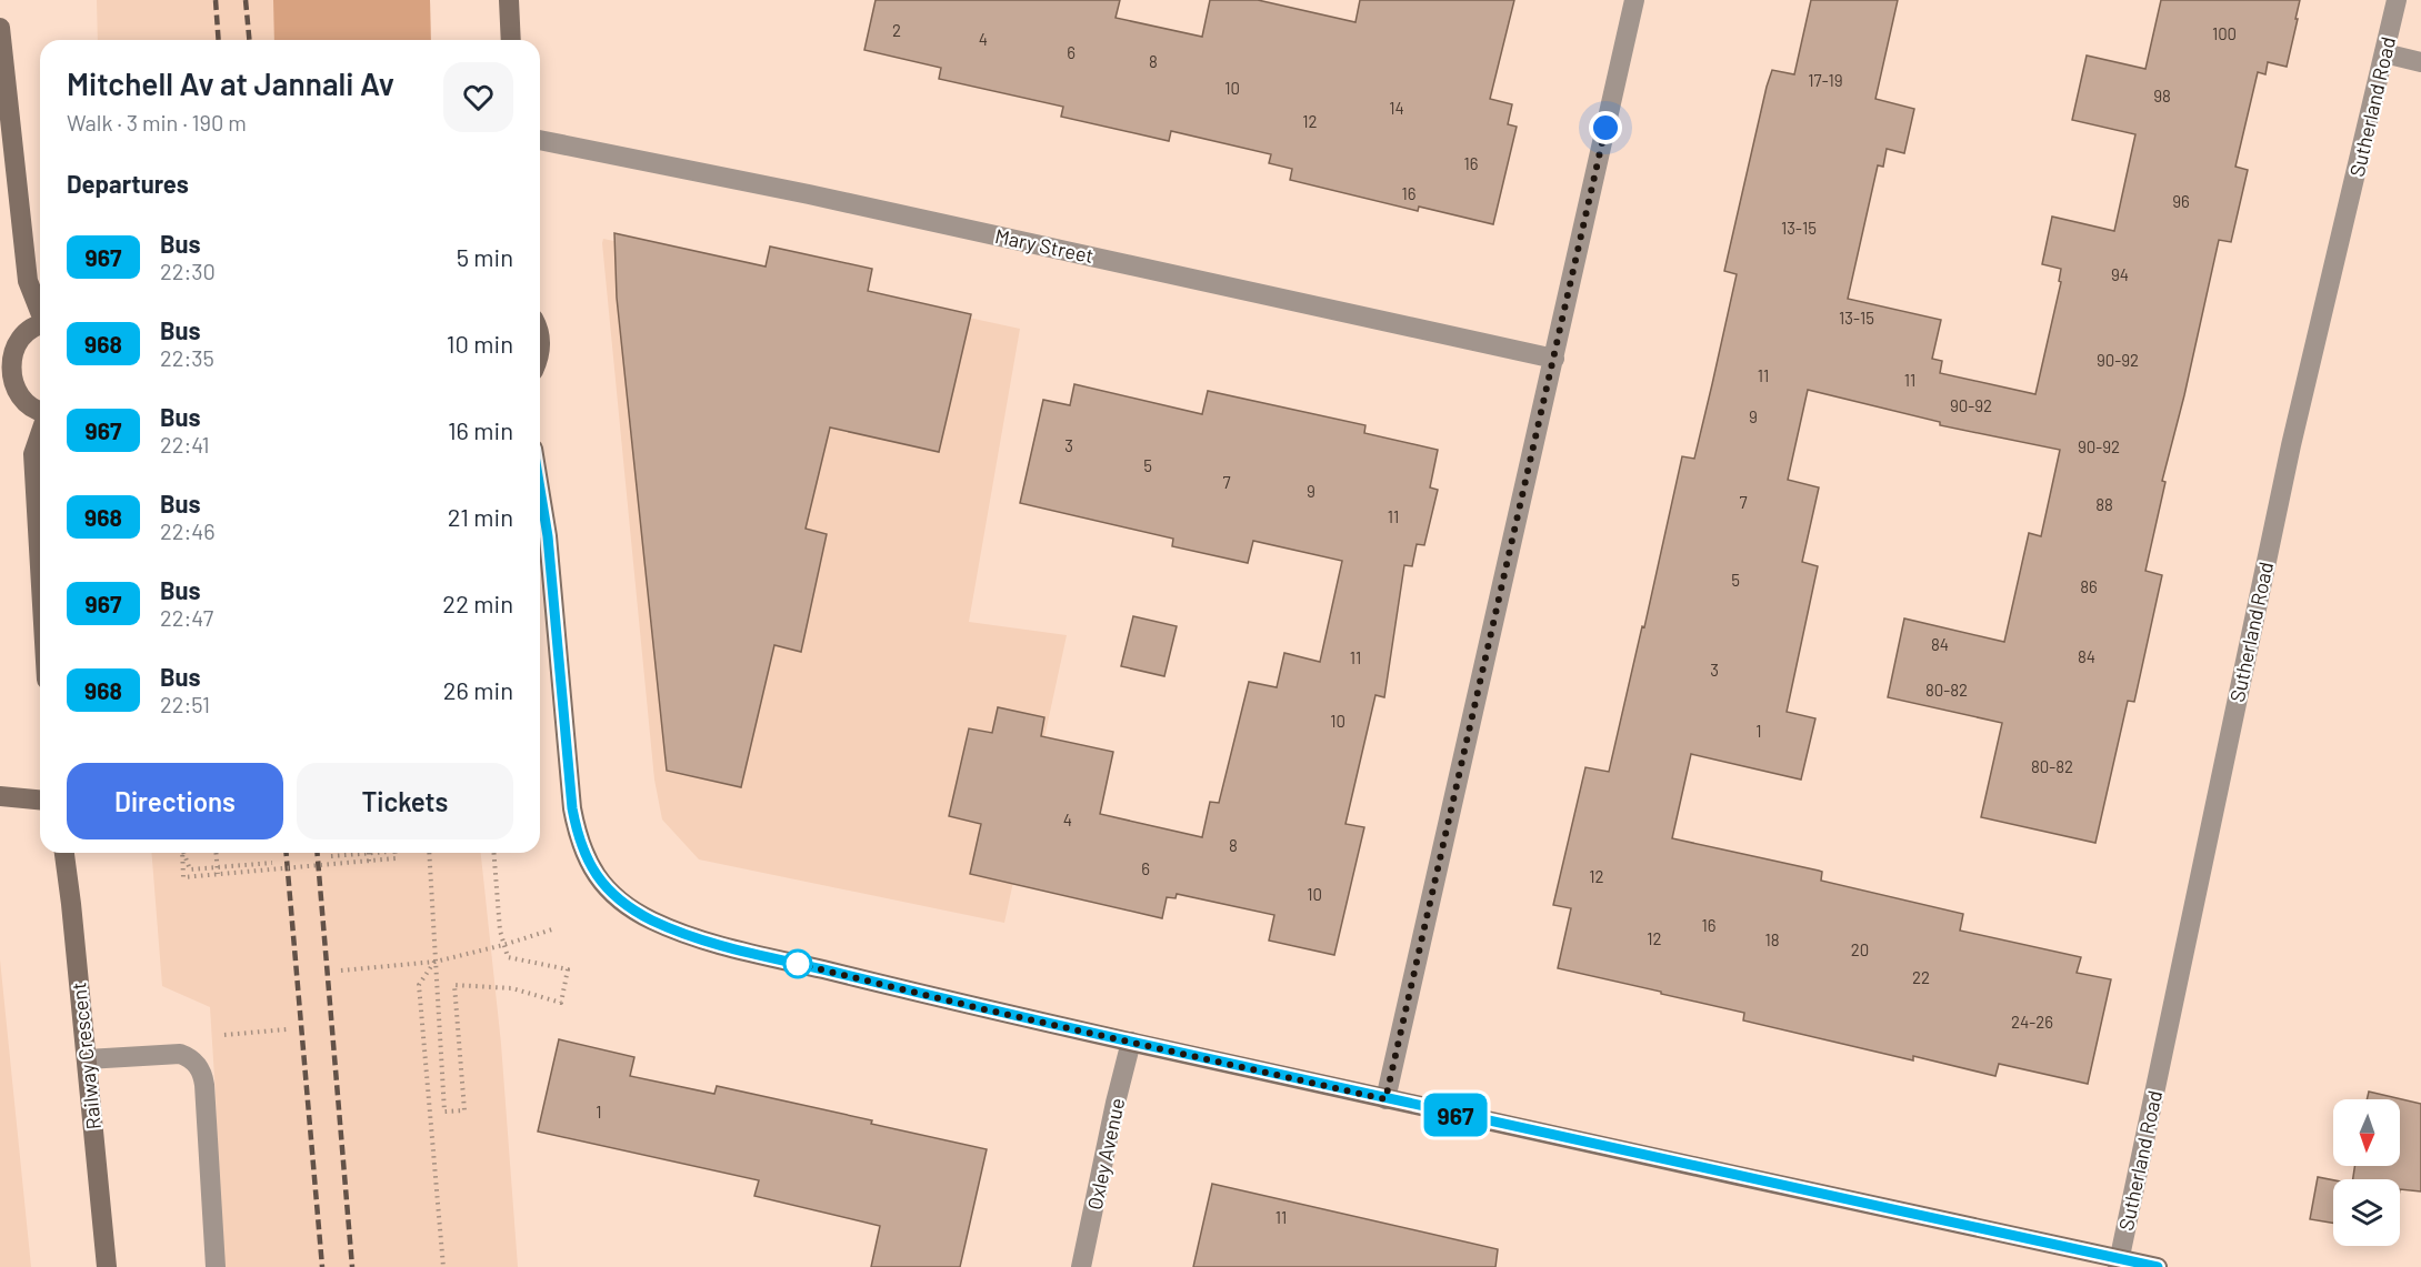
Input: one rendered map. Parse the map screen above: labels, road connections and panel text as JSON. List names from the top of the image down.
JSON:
{
  "streets": {
    "street": [
      "Sutherland Road",
      "Mary Street",
      "Railway Crescent",
      "Oxley Avenue"
    ]
  },
  "lines": ["bus line 967"],
  "house_numbers": [
    "2",
    "100",
    "4",
    "6",
    "8",
    "17-19",
    "10",
    "98",
    "14",
    "12",
    "16",
    "16",
    "96",
    "13-15",
    "94",
    "13-15",
    "90-92",
    "11",
    "11",
    "90-92",
    "9",
    "3",
    "90-92",
    "5",
    "7",
    "9",
    "7",
    "88",
    "11",
    "5",
    "86",
    "84",
    "84",
    "11",
    "3",
    "80-82",
    "10",
    "1",
    "80-82",
    "4",
    "8",
    "6",
    "12",
    "10",
    "16",
    "12",
    "18",
    "20",
    "22",
    "24-26",
    "1",
    "11"
  ],
  "north": "bottom",
  "page": {
    "on_map": "967",
    "heading": [
      ["Mitchell Av at Jannali Av", "Walk · 3 min · 190 m"],
      "Departures"
    ],
    "list": [
      {
        "mark": "967",
        "name": "Bus",
        "note": "22:30",
        "value": "5 min"
      },
      {
        "mark": "968",
        "name": "Bus",
        "note": "22:35",
        "value": "10 min"
      },
      {
        "mark": "967",
        "name": "Bus",
        "note": "22:41",
        "value": "16 min"
      },
      {
        "mark": "968",
        "name": "Bus",
        "note": "22:46",
        "value": "21 min"
      },
      {
        "mark": "967",
        "name": "Bus",
        "note": "22:47",
        "value": "22 min"
      },
      {
        "mark": "968",
        "name": "Bus",
        "note": "22:51",
        "value": "26 min"
      }
    ],
    "buttons": ["Directions", "Tickets"]
  }
}
